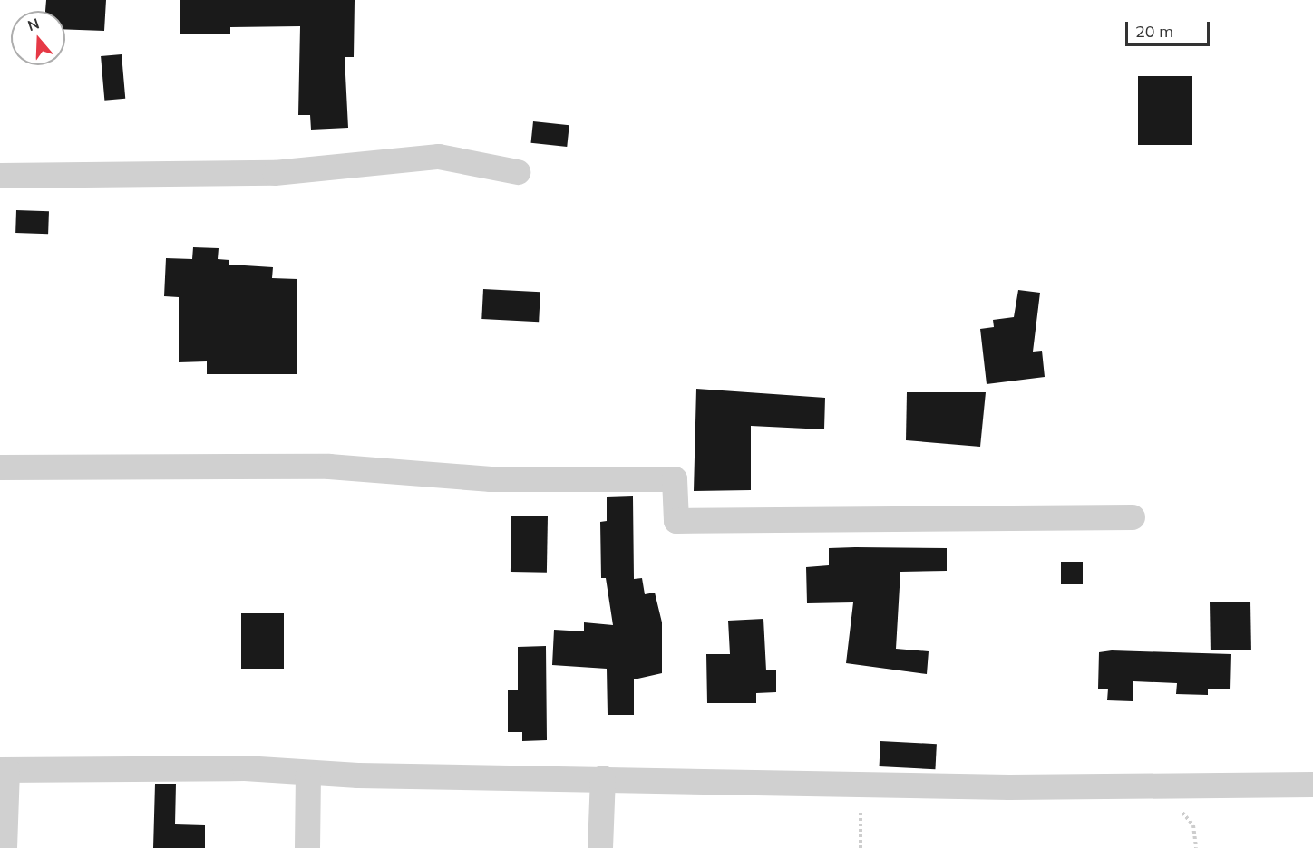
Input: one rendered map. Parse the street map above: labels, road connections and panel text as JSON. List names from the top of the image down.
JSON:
{
  "scale_bar": "20 m",
  "north": "top"
}
